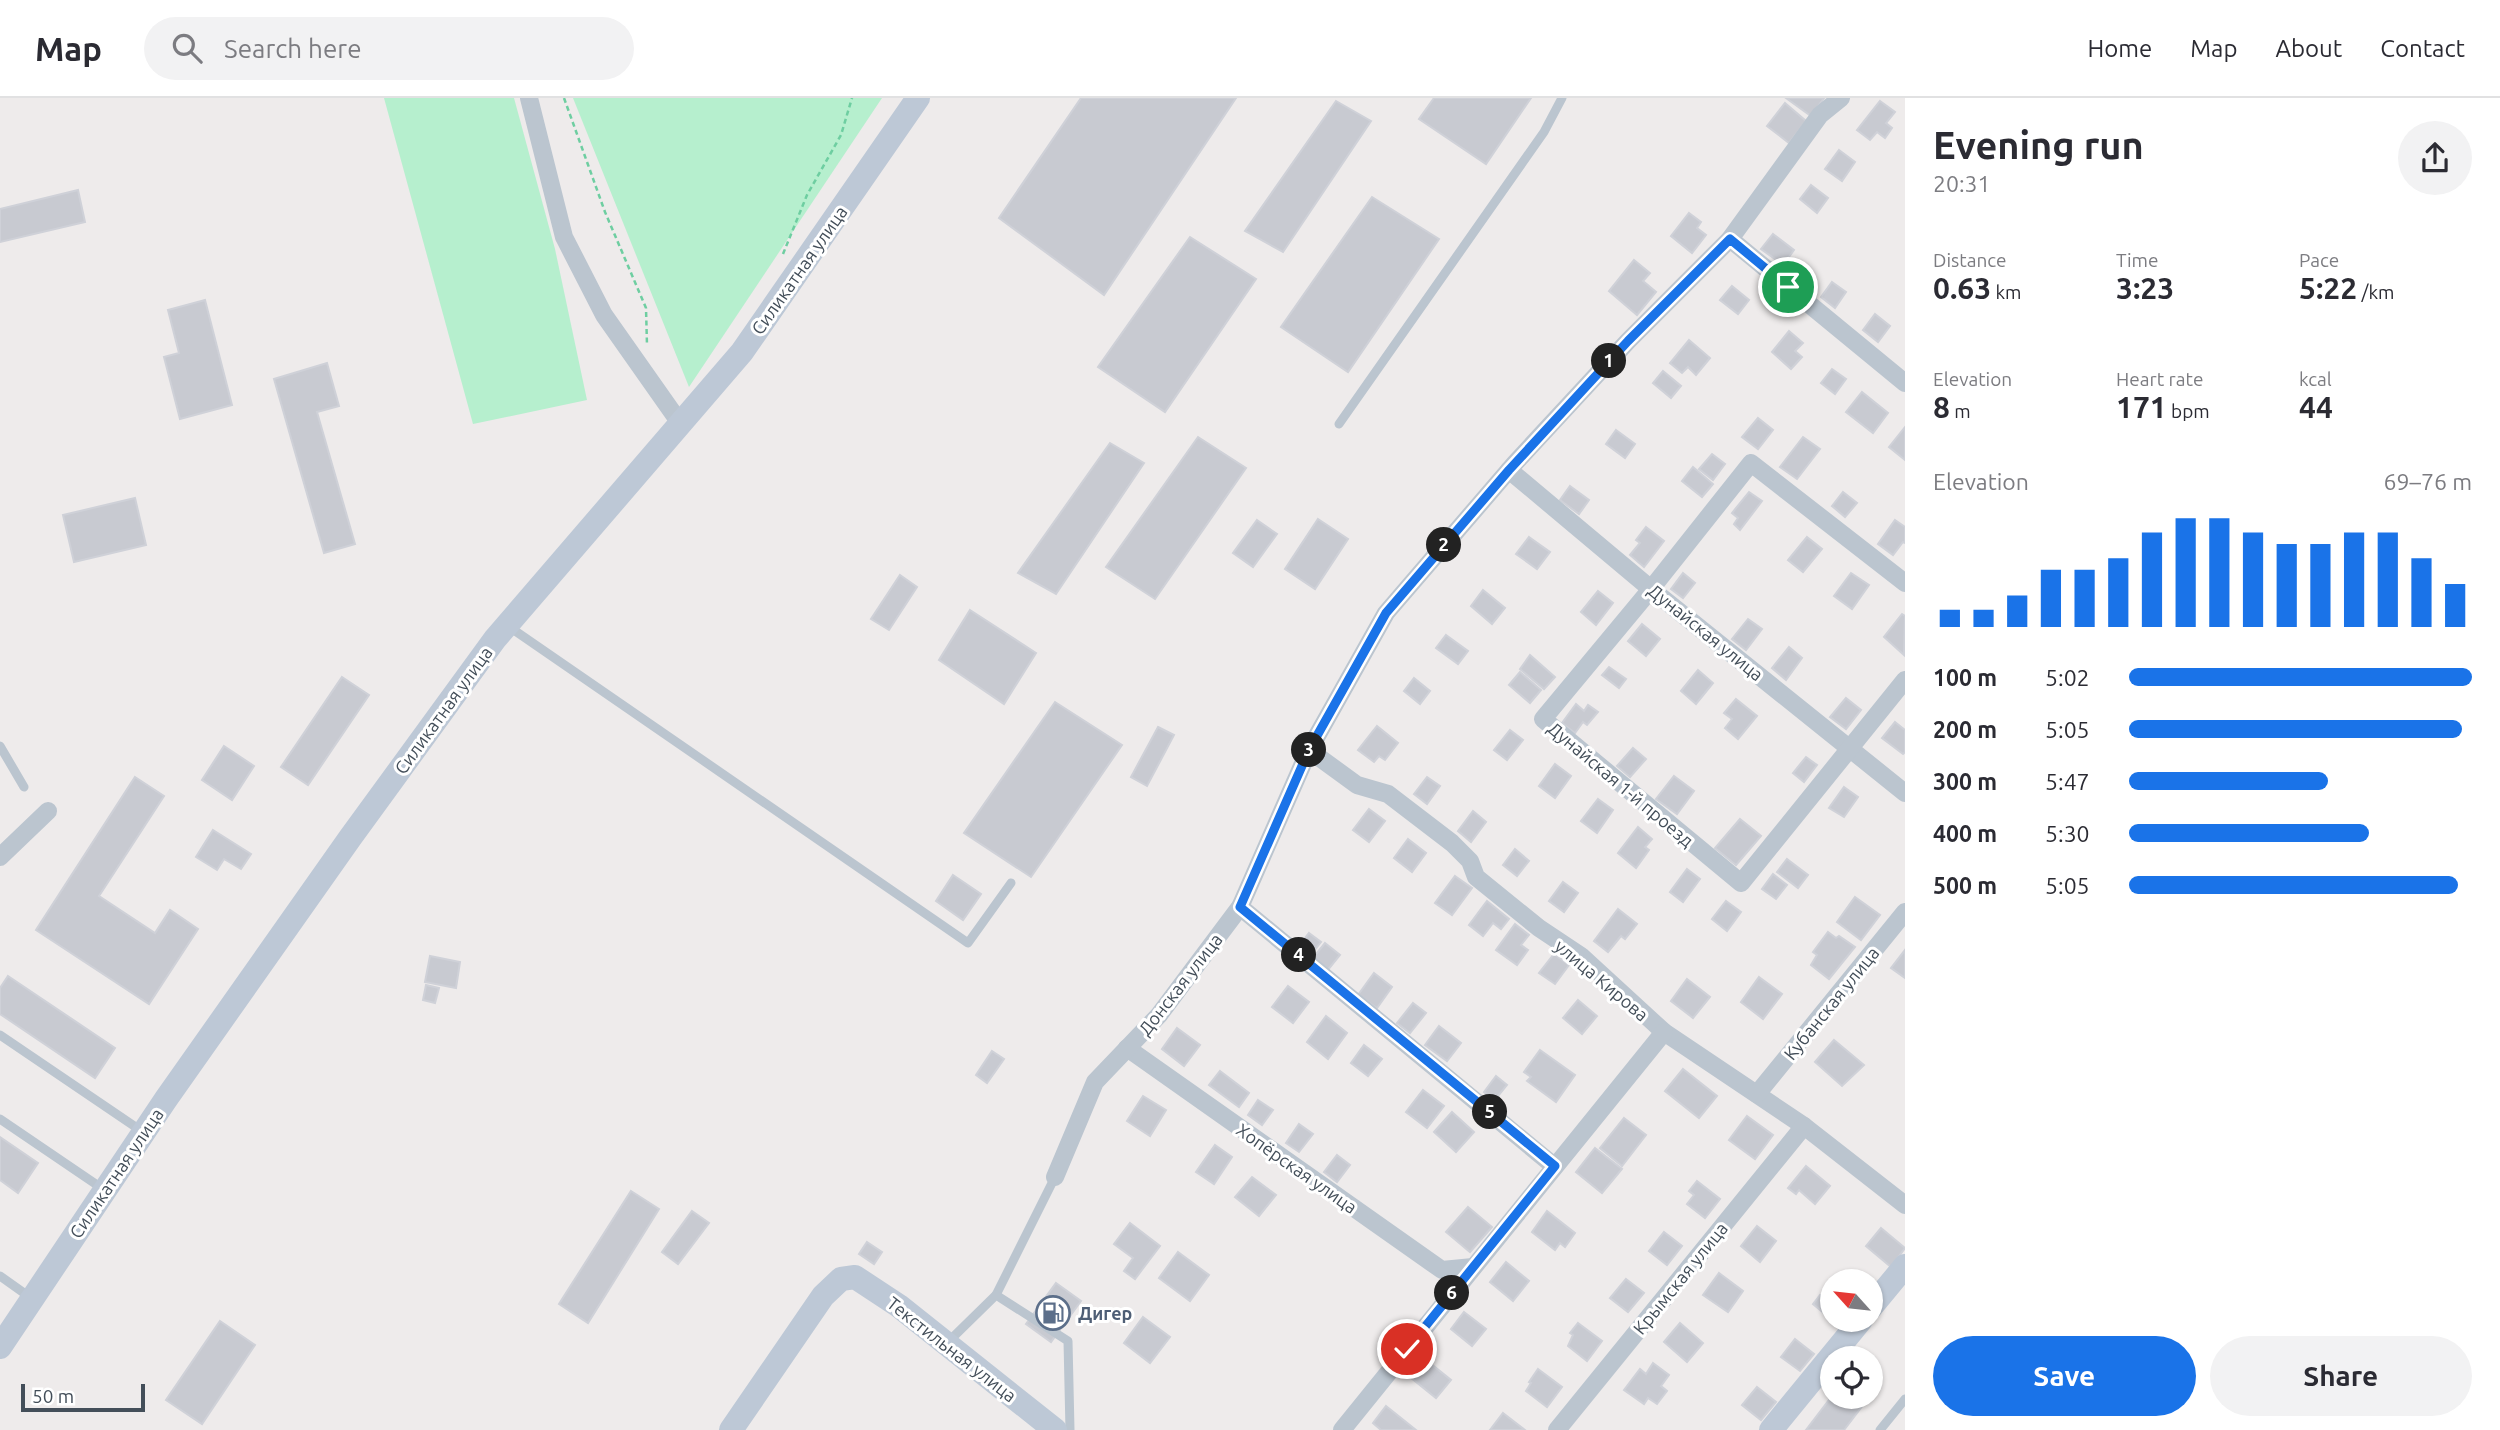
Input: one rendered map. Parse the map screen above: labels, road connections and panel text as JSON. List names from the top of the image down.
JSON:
{
  "streets": {
    "street": [
      "Силикатная улица",
      "Дунайская улица",
      "Дунайская 1-й проезд",
      "улица Кирова",
      "Донская улица",
      "Кубанская улица",
      "Хопёрская улица",
      "Крымская улица",
      "Текстильная улица"
    ]
  },
  "crossings": [
    ["Дунайская улица", "Дунайская 1-й проезд"],
    ["Дунайская улица", "Донская улица"],
    ["улица Кирова", "Донская улица"],
    ["улица Кирова", "Кубанская улица"],
    ["улица Кирова", "Крымская улица"],
    ["Донская улица", "Хопёрская улица"]
  ],
  "places": {
    "fuel station": ["Дигер"]
  },
  "scale_bar": "50 m",
  "north": "top left",
  "page": {
    "header": "Map",
    "search": "Search here",
    "nav": [
      "Home",
      "Map",
      "About",
      "Contact"
    ],
    "heading": ["Evening run", "20:31"],
    "stats": [
      ["Distance", "0.63 km"],
      ["Time", "3:23"],
      ["Pace", "5:22 /km"],
      ["Elevation", "8 m"],
      ["Heart rate", "171 bpm"],
      ["kcal", "44"]
    ],
    "pins": [
      "1",
      "2",
      "3",
      "4",
      "5",
      "6"
    ],
    "chart": ["Elevation", "69–76 m"],
    "list": [
      {
        "name": "100 m",
        "note": "5:02"
      },
      {
        "name": "200 m",
        "note": "5:05"
      },
      {
        "name": "300 m",
        "note": "5:47"
      },
      {
        "name": "400 m",
        "note": "5:30"
      },
      {
        "name": "500 m",
        "note": "5:05"
      }
    ],
    "buttons": ["Save", "Share"],
    "scale": "50 m"
  }
}
